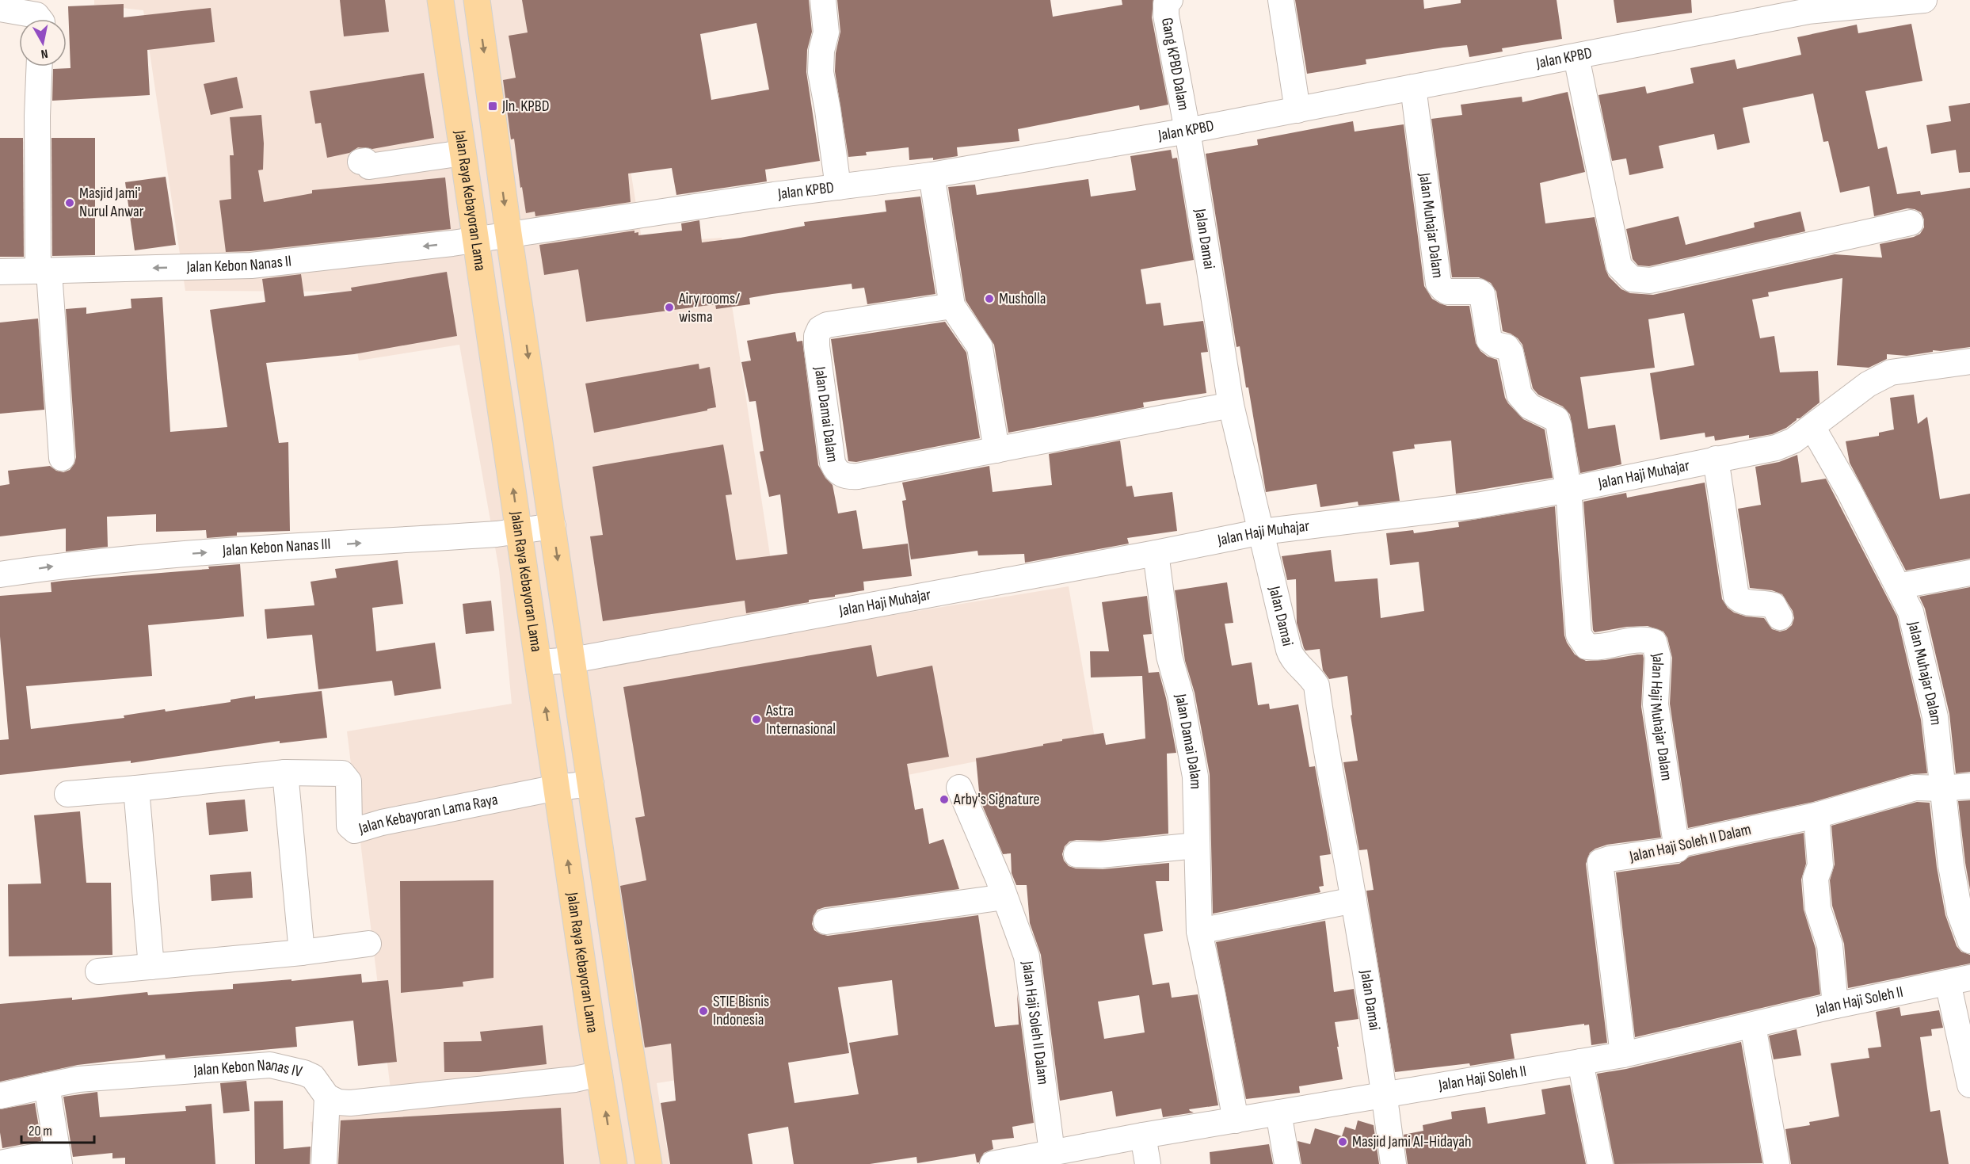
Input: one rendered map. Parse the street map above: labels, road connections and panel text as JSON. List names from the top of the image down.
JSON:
{
  "streets": {
    "main road": ["Jalan Raya Kebayoran Lama"],
    "street": [
      "Jalan KPBD",
      "Gang KPBD Dalam",
      "Jalan Muhajar Dalam",
      "Jalan Damai",
      "Jalan Kebon Nanas II",
      "Jalan Damai Dalam",
      "Jalan Haji Muhajar",
      "Jalan Kebon Nanas III",
      "Jalan Haji Muhajar Dalam",
      "Jalan Kebayoran Lama Raya",
      "Jalan Haji Soleh II Dalam",
      "Jalan Haji Soleh II",
      "Jalan Kebon Nanas IV"
    ]
  },
  "crossings": [
    ["Jalan KPBD", "Gang KPBD Dalam"],
    ["Jalan KPBD", "Jalan Raya Kebayoran Lama"],
    ["Jalan KPBD", "Jalan Muhajar Dalam"],
    ["Jalan KPBD", "Jalan Damai"],
    ["Jalan KPBD", "Jalan Kebon Nanas II"],
    ["Gang KPBD Dalam", "Jalan Damai"],
    ["Jalan Raya Kebayoran Lama", "Jalan Kebon Nanas II"],
    ["Jalan Raya Kebayoran Lama", "Jalan Haji Muhajar"],
    ["Jalan Raya Kebayoran Lama", "Jalan Kebon Nanas III"],
    ["Jalan Raya Kebayoran Lama", "Jalan Kebayoran Lama Raya"],
    ["Jalan Muhajar Dalam", "Jalan Haji Muhajar"],
    ["Jalan Muhajar Dalam", "Jalan Haji Muhajar Dalam"],
    ["Jalan Muhajar Dalam", "Jalan Haji Soleh II Dalam"],
    ["Jalan Damai", "Jalan Damai Dalam"],
    ["Jalan Damai", "Jalan Haji Muhajar"],
    ["Jalan Damai", "Jalan Haji Soleh II"],
    ["Jalan Damai Dalam", "Jalan Haji Muhajar"],
    ["Jalan Damai Dalam", "Jalan Haji Soleh II"],
    ["Jalan Haji Muhajar", "Jalan Haji Muhajar Dalam"],
    ["Jalan Haji Muhajar Dalam", "Jalan Haji Soleh II Dalam"],
    ["Jalan Haji Soleh II Dalam", "Jalan Haji Soleh II"]
  ],
  "one_way": ["Jalan Kebon Nanas II", "Jalan Kebon Nanas III"],
  "places": {
    "transit": ["Jln. KPBD"],
    "other": [
      "Masjid Jami' Nurul Anwar",
      "Musholla",
      "Airy rooms/ wisma",
      "Astra Internasional",
      "Arby's Signature",
      "STIE Bisnis Indonesia",
      "Masjid Jami Al-Hidayah"
    ]
  },
  "scale_bar": "20 m",
  "north": "bottom"
}
